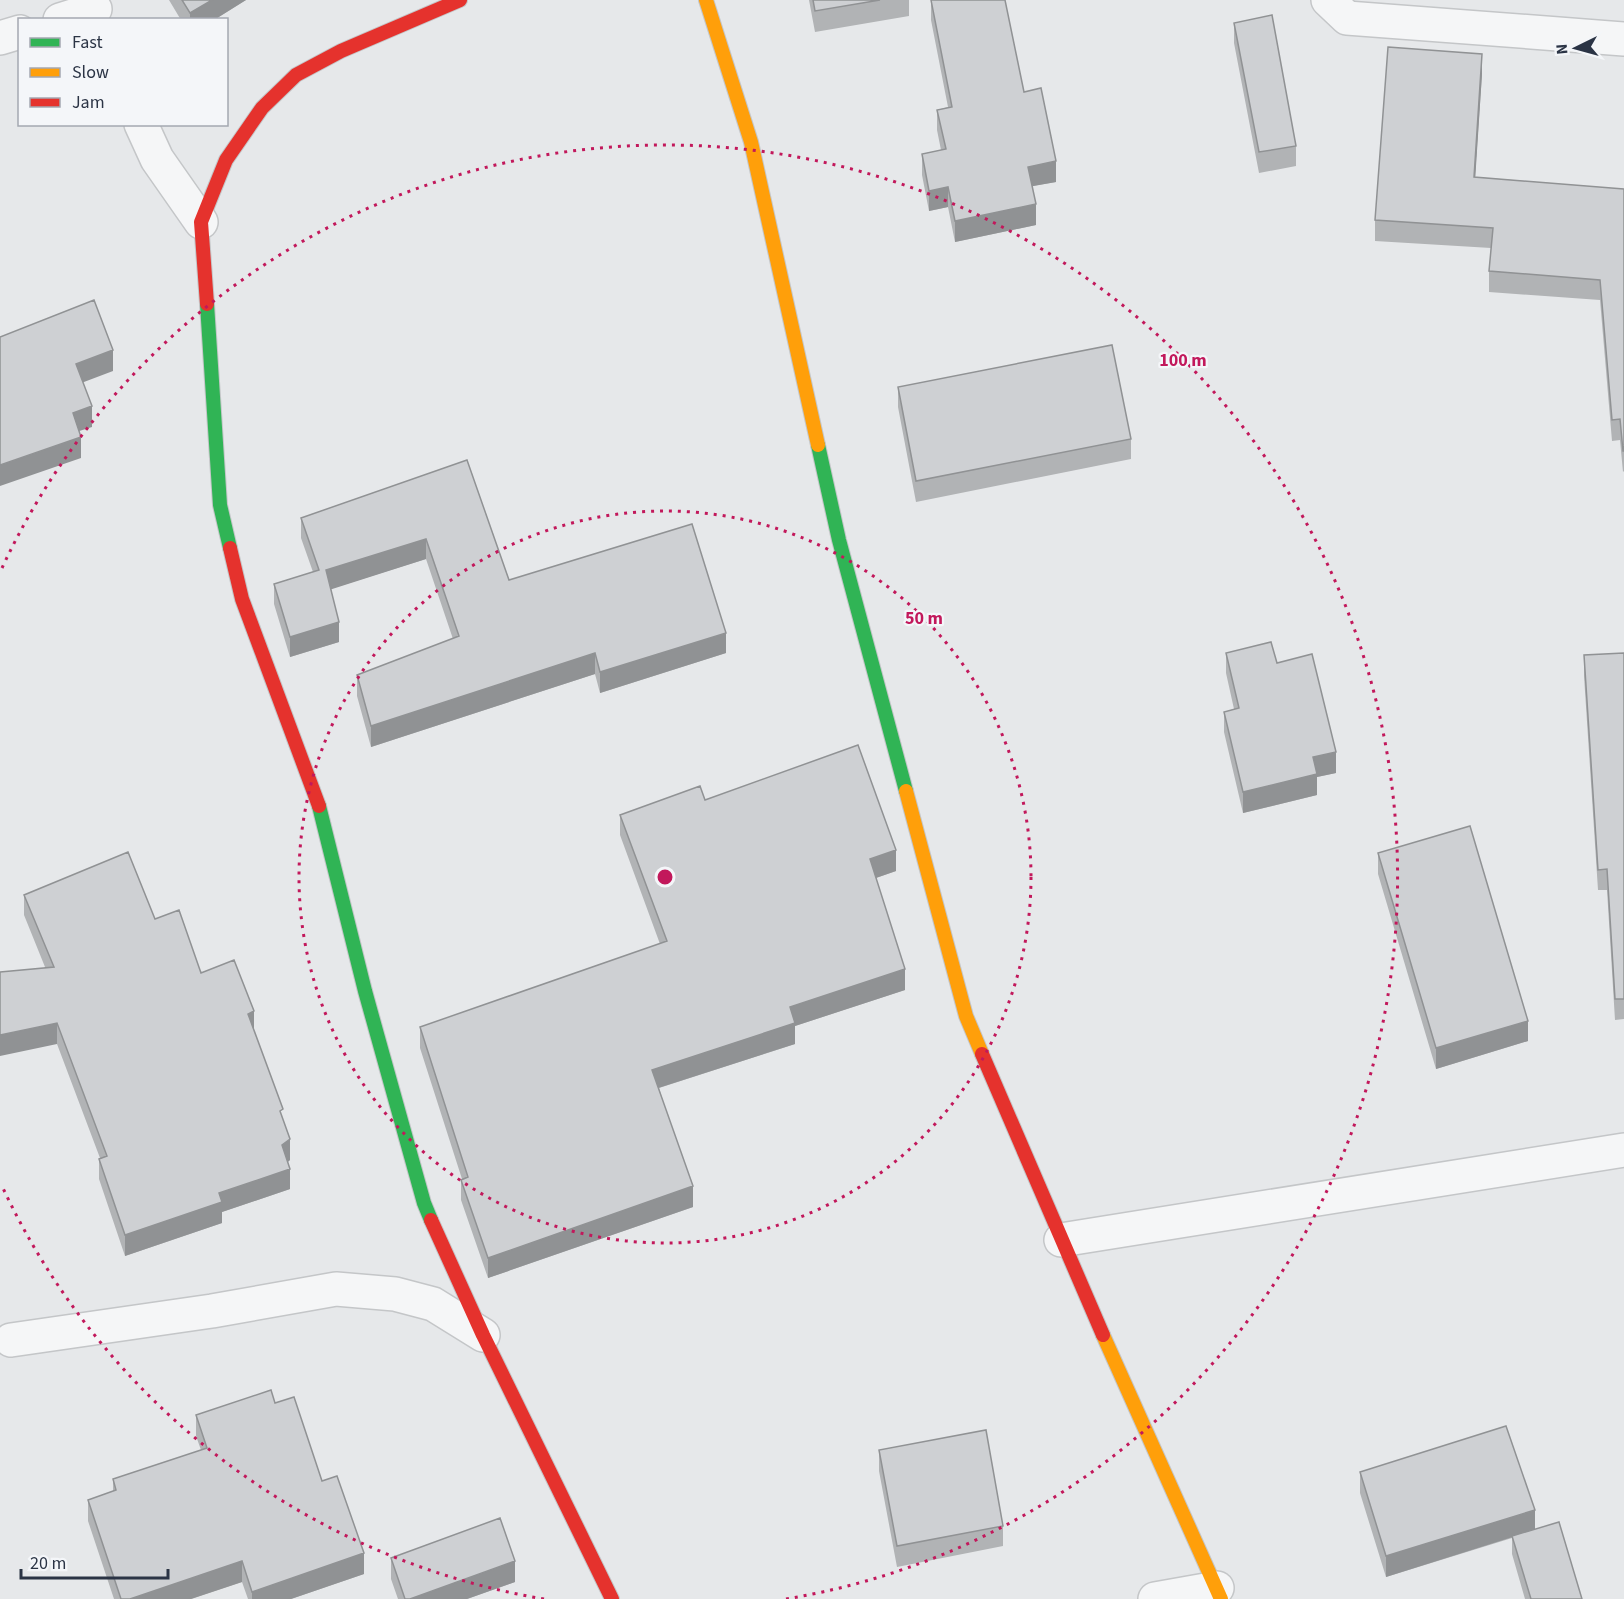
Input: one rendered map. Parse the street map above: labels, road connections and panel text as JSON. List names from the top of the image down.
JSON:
{
  "legend": ["Fast", "Slow", "Jam"],
  "scale_bar": "20 m",
  "north": "left",
  "rings": ["100 m", "50 m"]
}
